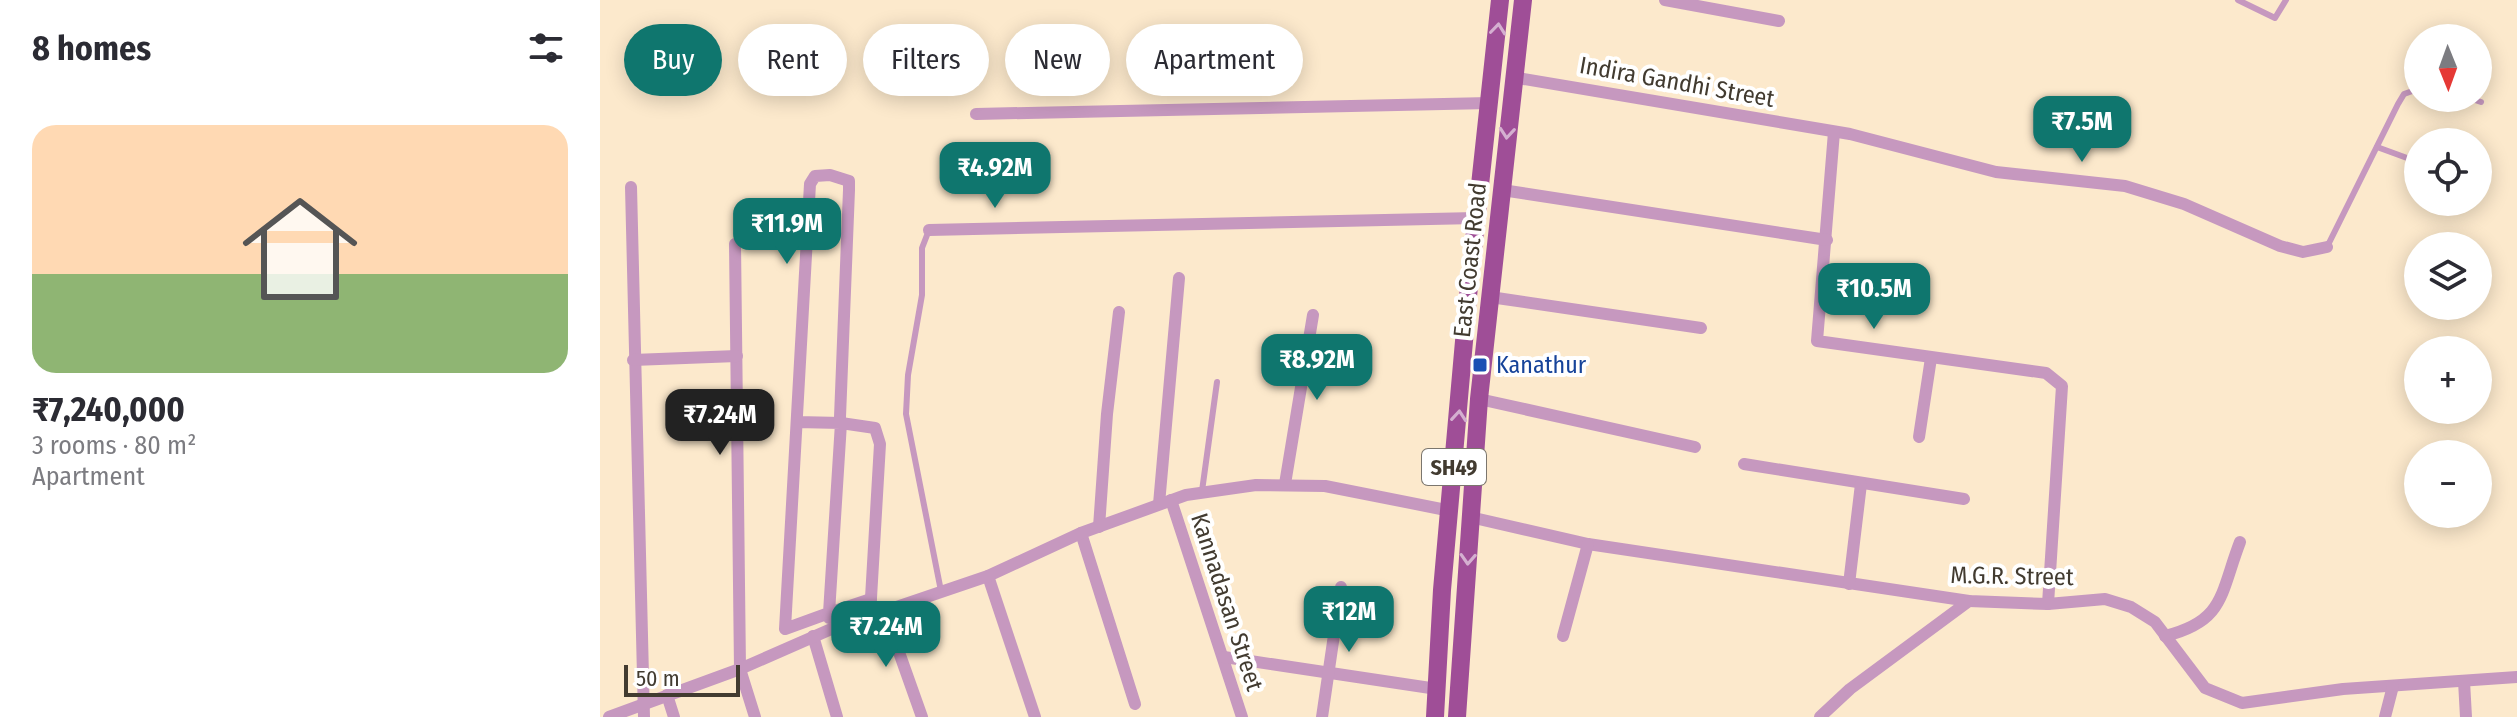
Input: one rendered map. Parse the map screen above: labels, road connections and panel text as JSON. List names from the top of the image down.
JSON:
{
  "streets": {
    "main road": ["East Coast Road", "SH49"],
    "street": ["Indira Gandhi Street", "M.G.R. Street", "Kannadasan Street"]
  },
  "crossings": [
    ["Indira Gandhi Street", "East Coast Road"],
    ["East Coast Road", "M.G.R. Street"]
  ],
  "places": {
    "transit": ["Kanathur"]
  },
  "scale_bar": "50 m",
  "north": "bottom",
  "page": {
    "heading": "8 homes",
    "map_buttons": ["+", "−"],
    "chip": [
      "Buy",
      "Rent",
      "Filters",
      "New",
      "Apartment"
    ],
    "list": [
      {
        "name": "₹7,240,000",
        "note": "3 rooms · 80 m² · Apartment"
      }
    ],
    "price": [
      "₹7.5M",
      "₹4.92M",
      "₹11.9M",
      "₹10.5M",
      "₹8.92M",
      "₹7.24M",
      "₹12M",
      "₹7.24M"
    ],
    "scale": "50 m"
  }
}
